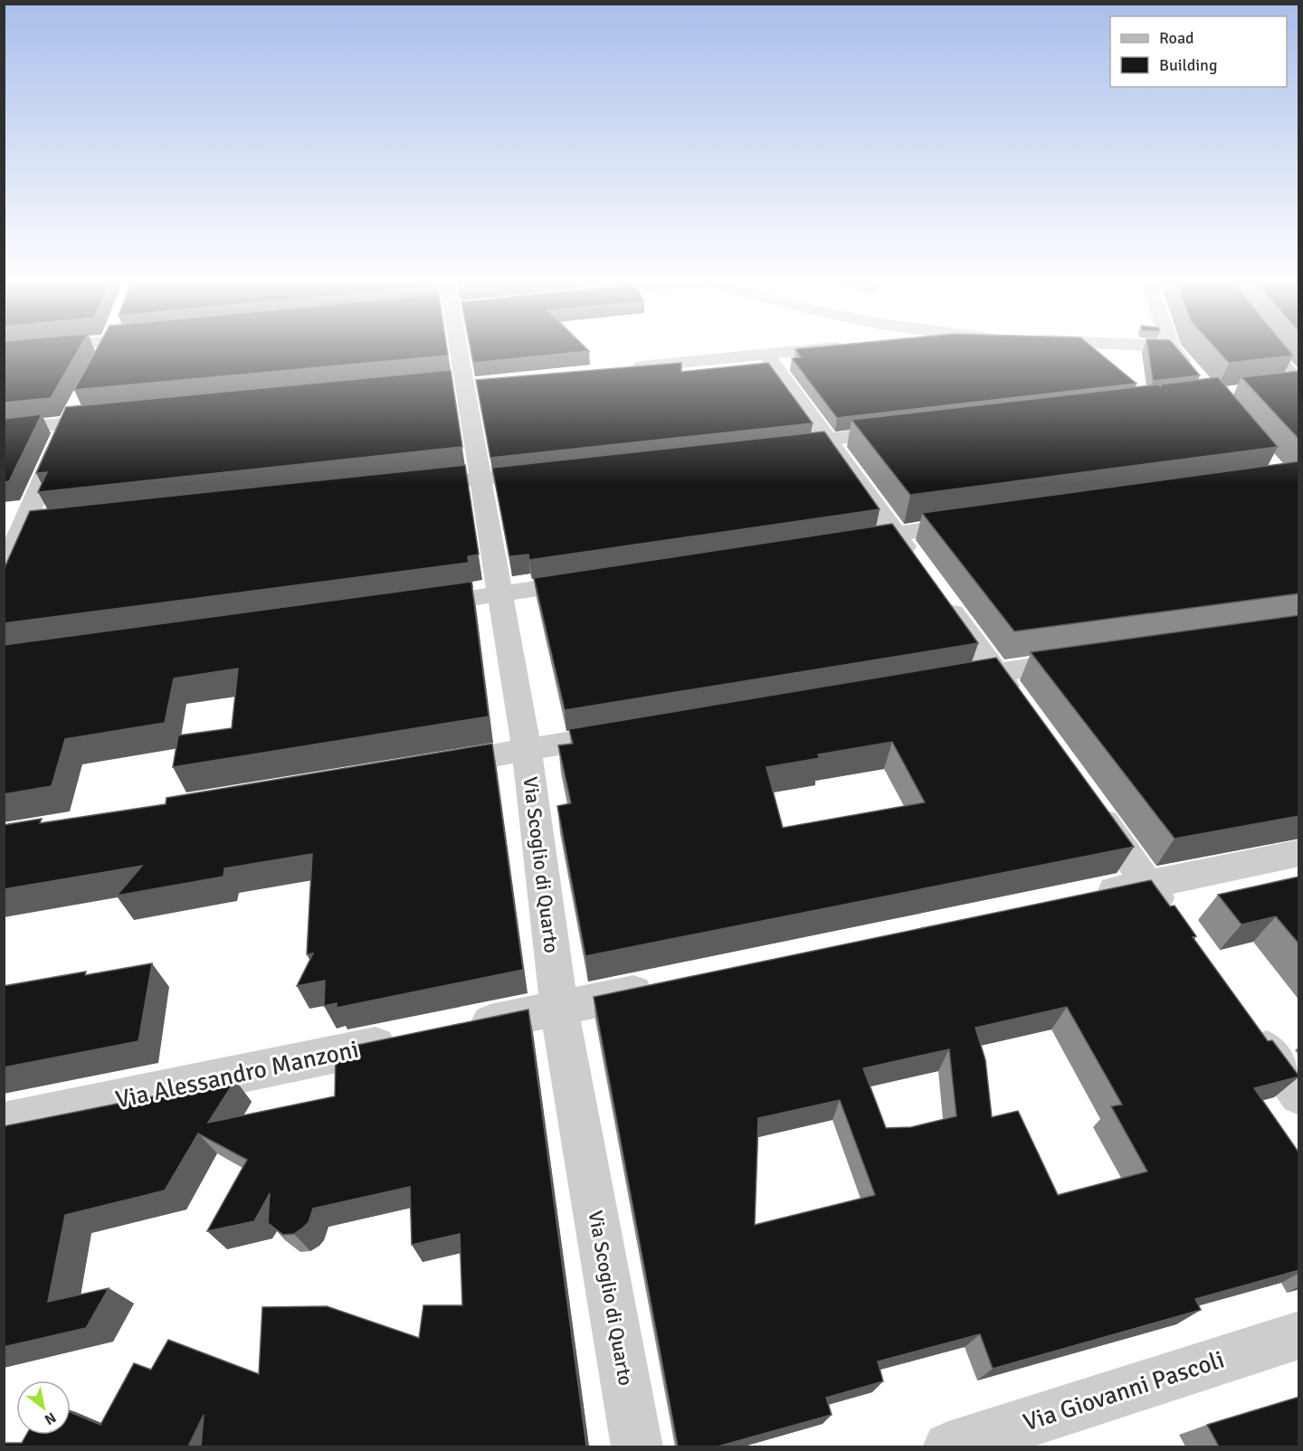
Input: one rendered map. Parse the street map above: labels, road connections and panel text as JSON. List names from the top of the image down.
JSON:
{
  "streets": {
    "street": ["Via Scoglio di Quarto", "Via Alessandro Manzoni", "Via Giovanni Pascoli"]
  },
  "legend": ["Road", "Building"],
  "north": "bottom right"
}
